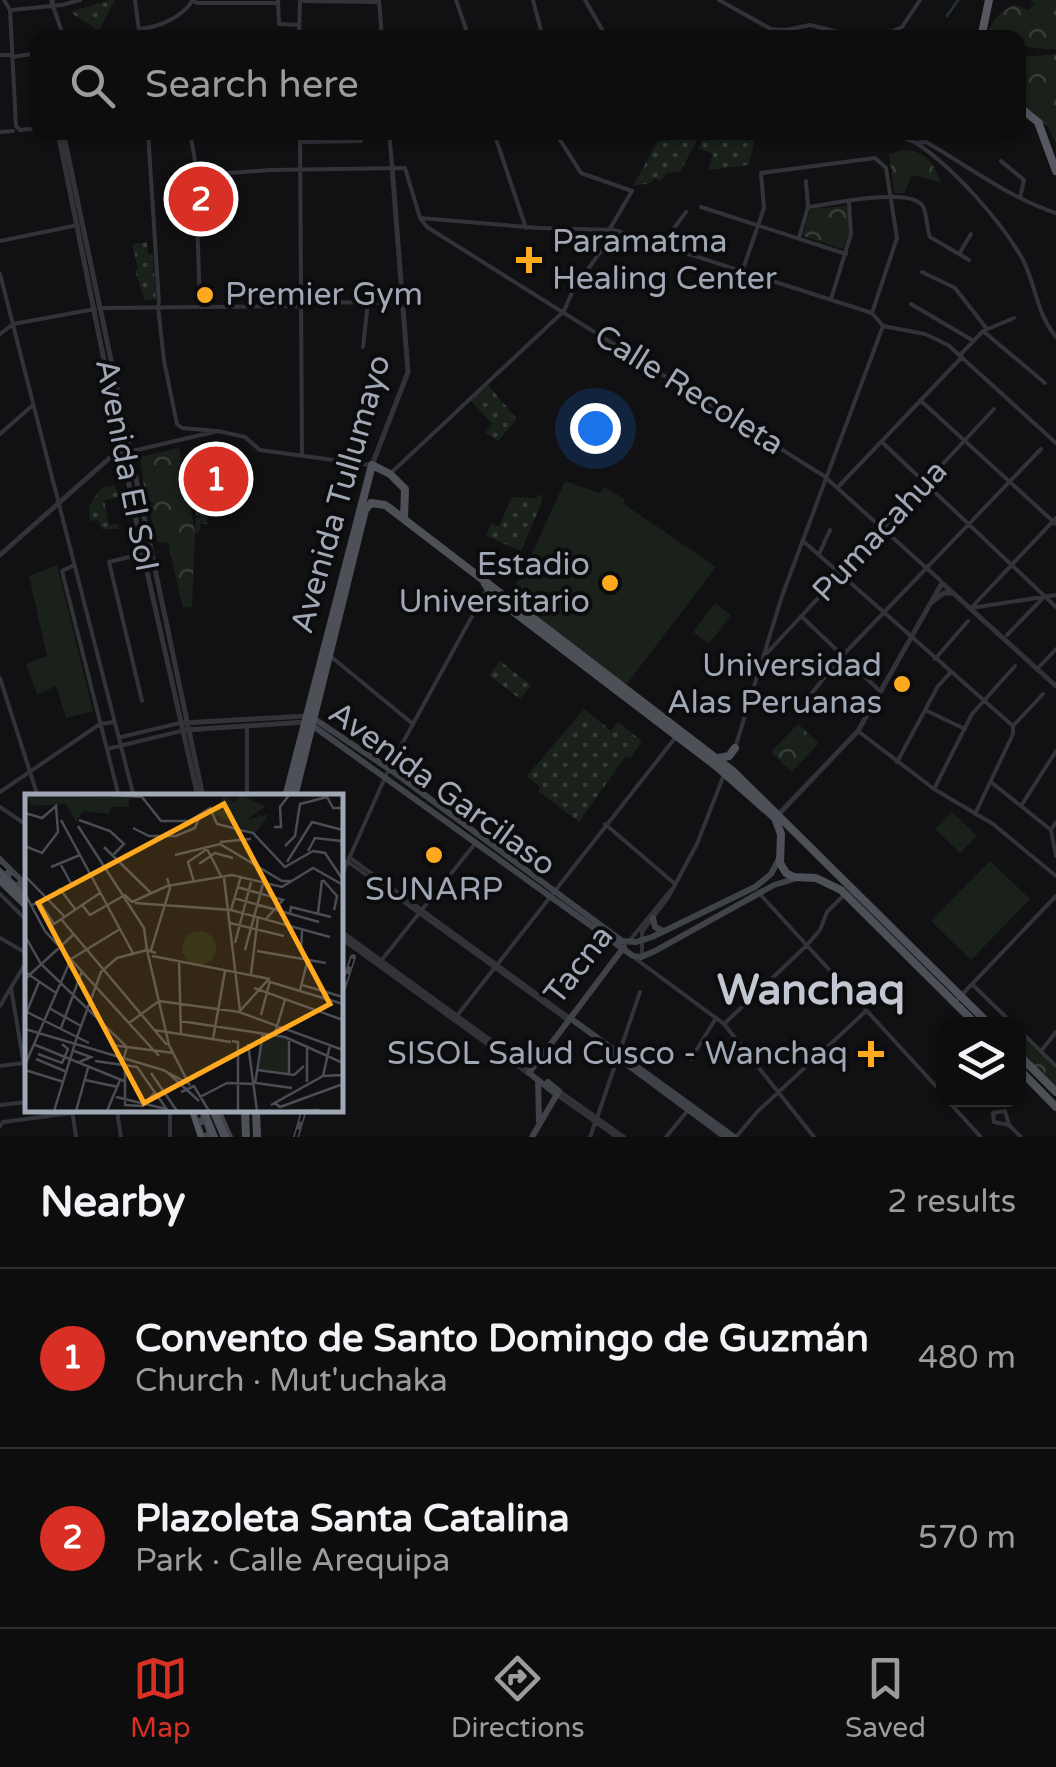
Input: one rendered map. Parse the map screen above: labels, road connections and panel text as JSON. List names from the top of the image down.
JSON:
{
  "streets": {
    "main road": ["Avenida Tullumayo", "Avenida Garcilaso", "Tacna"],
    "street": ["Calle Recoleta", "Avenida El Sol", "Pumacahua"]
  },
  "crossings": [
    ["Calle Recoleta", "Pumacahua"],
    ["Calle Recoleta", "Tacna"],
    ["Avenida El Sol", "Avenida Garcilaso"],
    ["Avenida Tullumayo", "Avenida Garcilaso"],
    ["Pumacahua", "Tacna"],
    ["Avenida Garcilaso", "Tacna"]
  ],
  "districts": ["Wanchaq"],
  "places": {
    "health": ["Paramatma Healing Center", "SISOL Salud Cusco - Wanchaq"],
    "other": [
      "Premier Gym",
      "Estadio Universitario",
      "Universidad Alas Peruanas",
      "SUNARP"
    ]
  },
  "page": {
    "search": "Search here",
    "pins": ["2", "1"],
    "heading": ["Nearby", "2 results"],
    "list": [
      {
        "mark": "1",
        "name": "Convento de Santo Domingo de Guzmán",
        "note": "Church · Mut'uchaka",
        "value": "480 m"
      },
      {
        "mark": "2",
        "name": "Plazoleta Santa Catalina",
        "note": "Park · Calle Arequipa",
        "value": "570 m"
      }
    ],
    "nav": ["Map", "Directions", "Saved"]
  }
}
